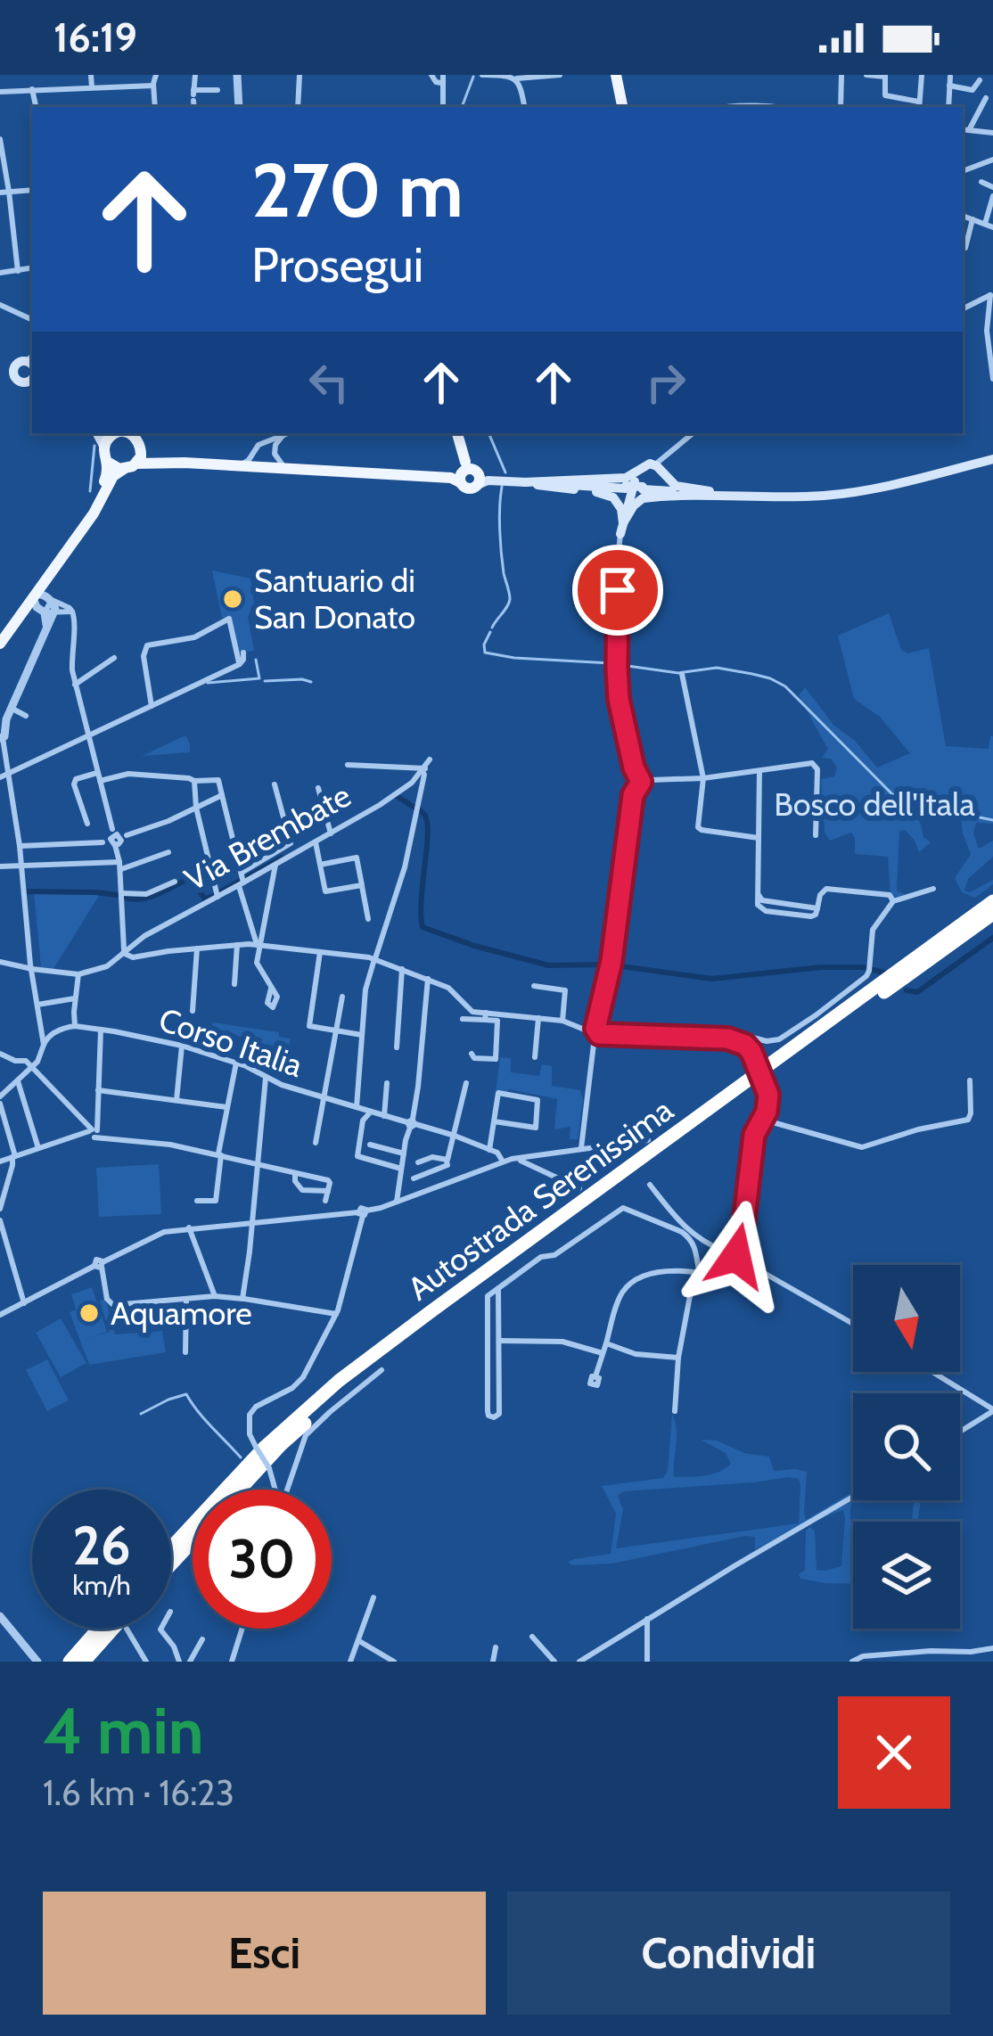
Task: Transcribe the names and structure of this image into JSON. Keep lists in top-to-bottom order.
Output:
{
  "streets": {
    "highway": ["Autostrada Serenissima"],
    "street": ["Via Brembate", "Corso Italia"]
  },
  "parks": ["Bosco dell'Itala"],
  "places": ["Santuario di San Donato", "Aquamore"],
  "north": "bottom",
  "page": {
    "status": "16:19",
    "turn": ["270 m", "Prosegui"],
    "speed": "26 km/h",
    "limit": "30",
    "heading": ["4 min", "1.6 km · 16:23"],
    "buttons": ["Esci", "Condividi"]
  }
}
